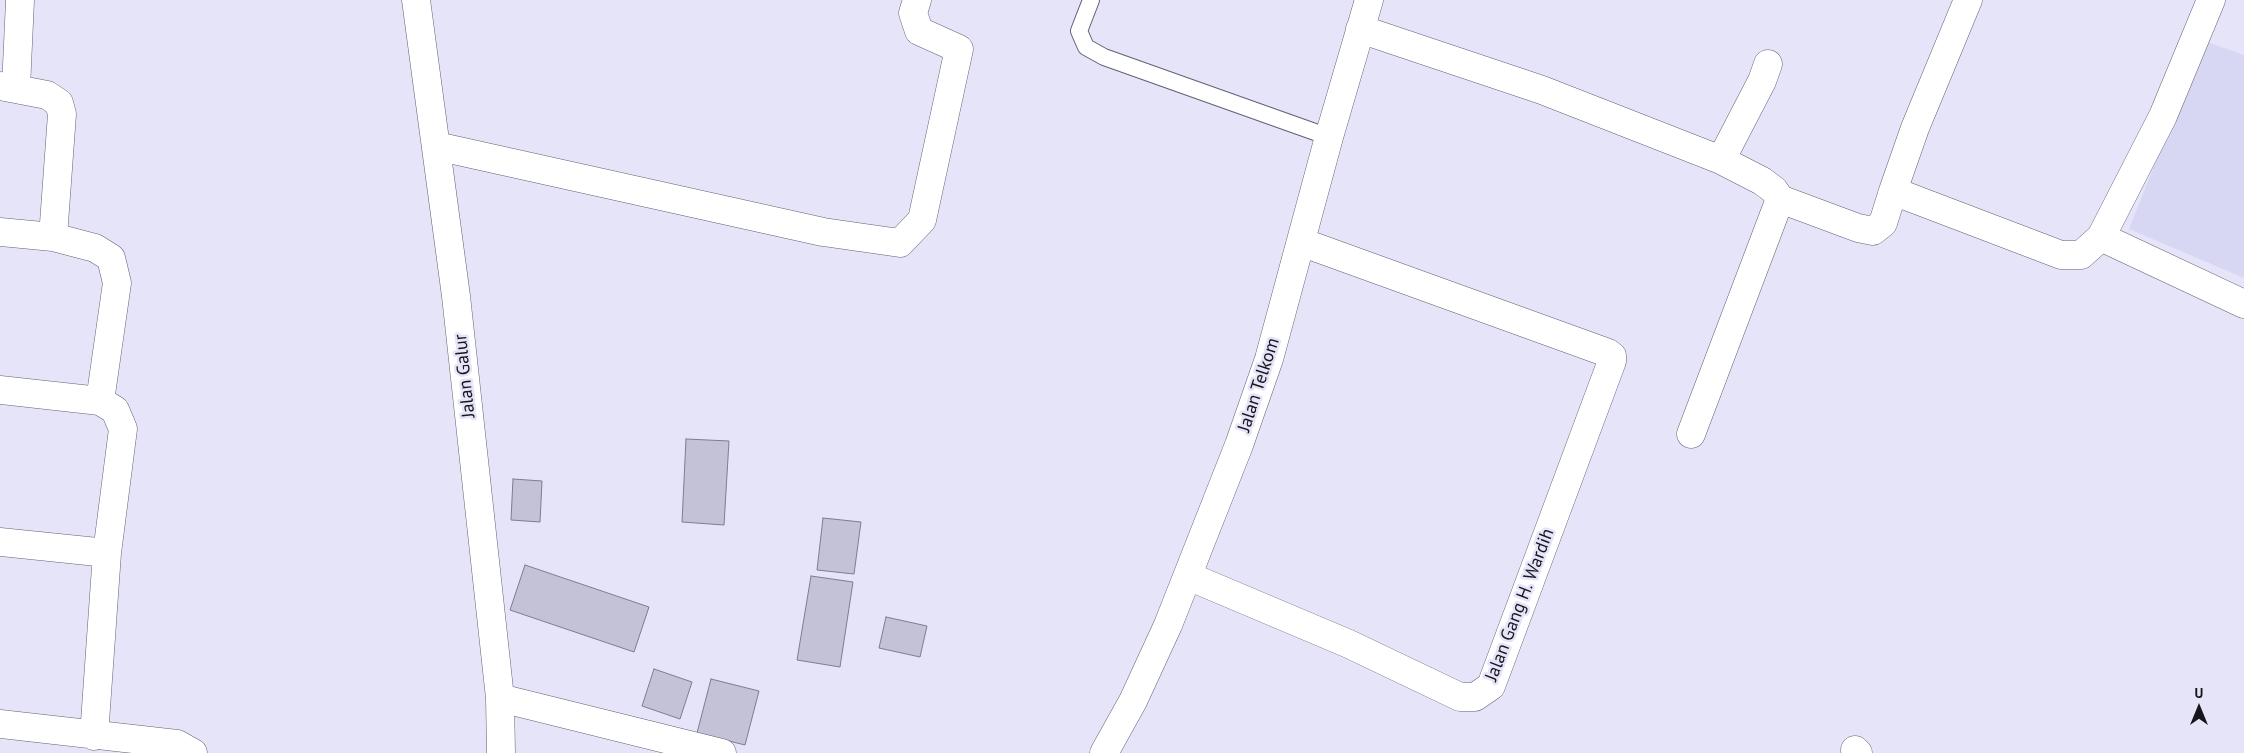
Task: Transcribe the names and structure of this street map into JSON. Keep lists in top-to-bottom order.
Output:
{
  "streets": {
    "street": ["Jalan Galur", "Jalan Telkom", "Jalan Gang H. Wardih"]
  },
  "crossings": [
    ["Jalan Telkom", "Jalan Gang H. Wardih"]
  ],
  "north": "top"
}
